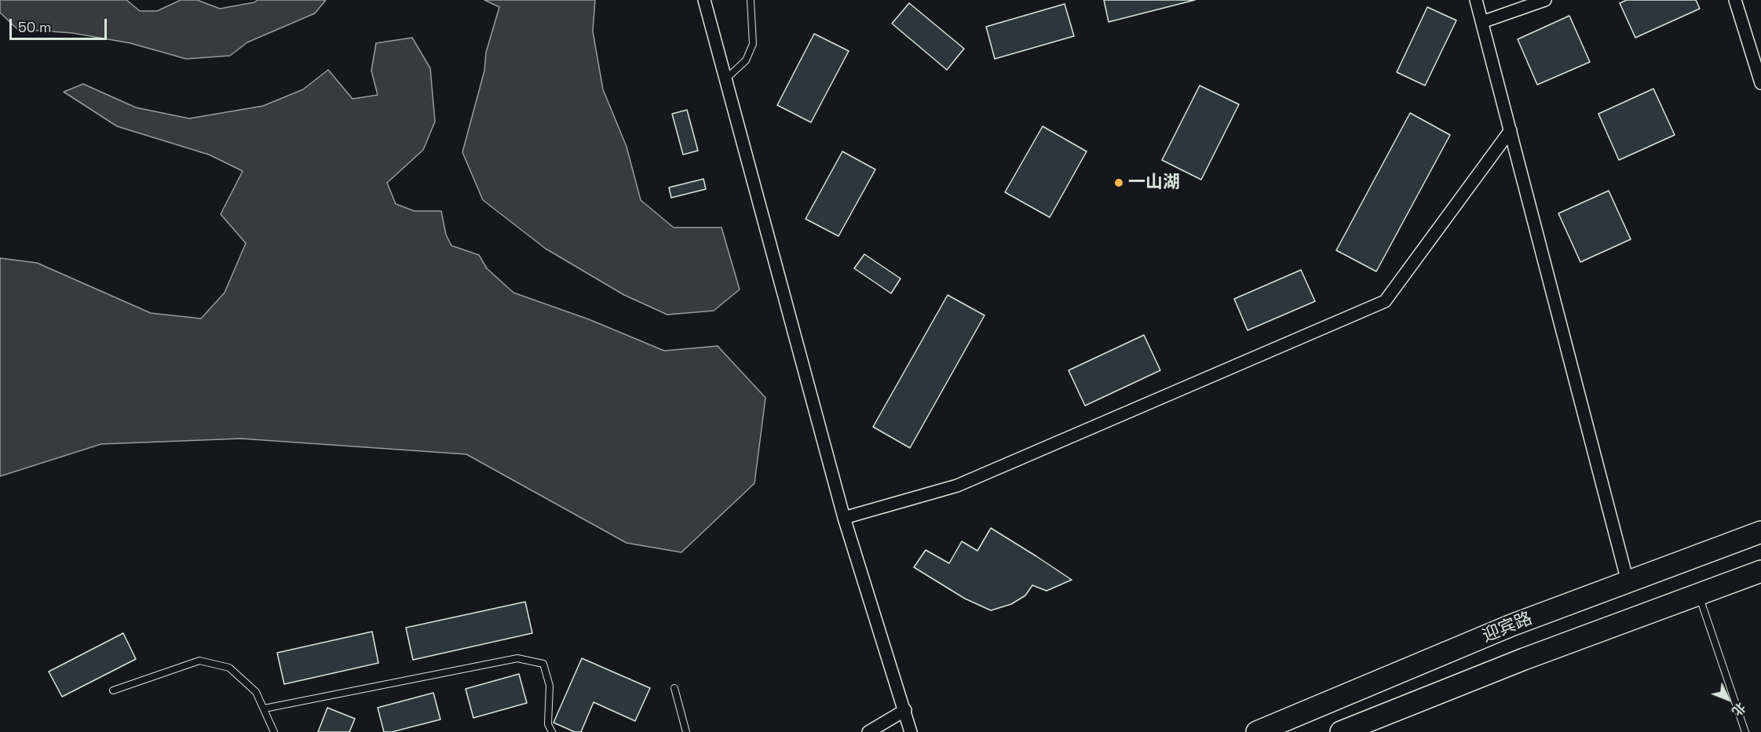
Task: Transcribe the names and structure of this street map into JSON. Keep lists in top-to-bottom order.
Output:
{
  "streets": {
    "highway": ["迎宾路"]
  },
  "places": ["一山湖"],
  "scale_bar": "50 m",
  "north": "bottom right"
}
